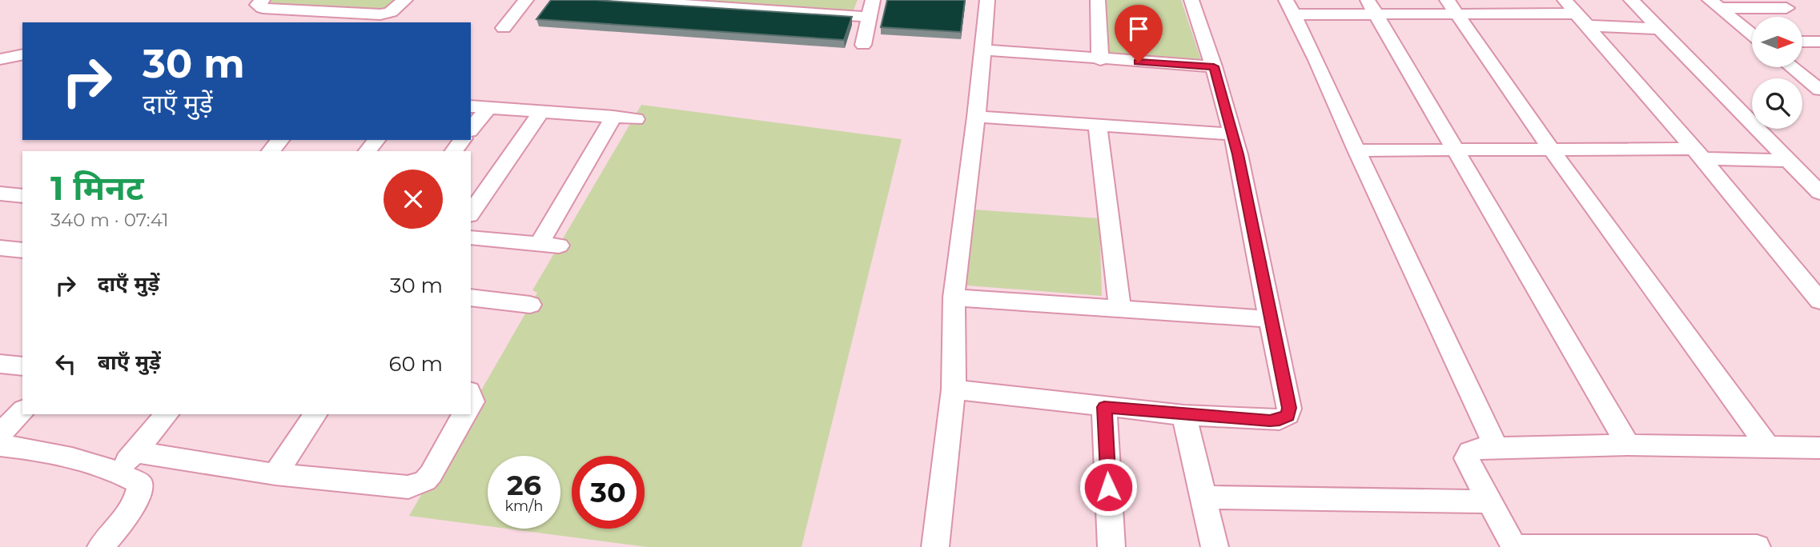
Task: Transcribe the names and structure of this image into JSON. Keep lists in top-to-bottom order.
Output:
{
  "north": "right",
  "page": {
    "turn": ["30 m", "दाएँ मुड़ें"],
    "heading": ["1 मिनट", "340 m · 07:41"],
    "list": [
      {
        "name": "दाएँ मुड़ें",
        "value": "30 m"
      },
      {
        "name": "बाएँ मुड़ें",
        "value": "60 m"
      }
    ],
    "speed": "26 km/h",
    "limit": "30"
  }
}
